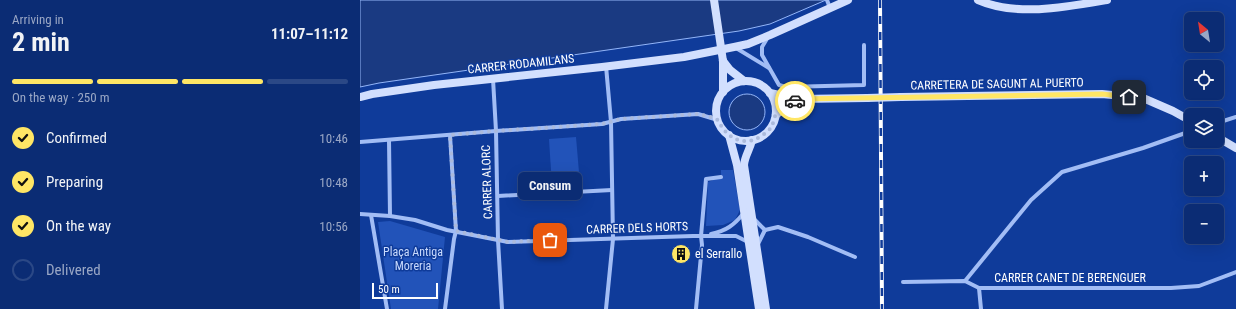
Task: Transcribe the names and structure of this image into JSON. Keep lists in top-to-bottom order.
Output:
{
  "streets": {
    "street": [
      "CARRER RODAMILANS",
      "CARRETERA DE SAGUNT AL PUERTO",
      "CARRER ALORC",
      "CARRER DELS HORTS",
      "CARRER CANET DE BERENGUER"
    ]
  },
  "crossings": [
    ["CARRER RODAMILANS", "CARRER ALORC"],
    ["CARRER ALORC", "CARRER DELS HORTS"]
  ],
  "parks": ["Plaça Antiga Moreria"],
  "places": {
    "other": ["Consum"],
    "building": ["el Serrallo"]
  },
  "scale_bar": "50 m",
  "north": "top left",
  "page": {
    "heading": ["2 min", "Arriving in", "11:07–11:12"],
    "map_buttons": ["+", "−"],
    "bar": "On the way · 250 m",
    "list": [
      ["Confirmed", "10:46"],
      ["Preparing", "10:48"],
      ["On the way", "10:56"],
      "Delivered"
    ],
    "bubble": "Consum",
    "scale": "50 m"
  }
}
